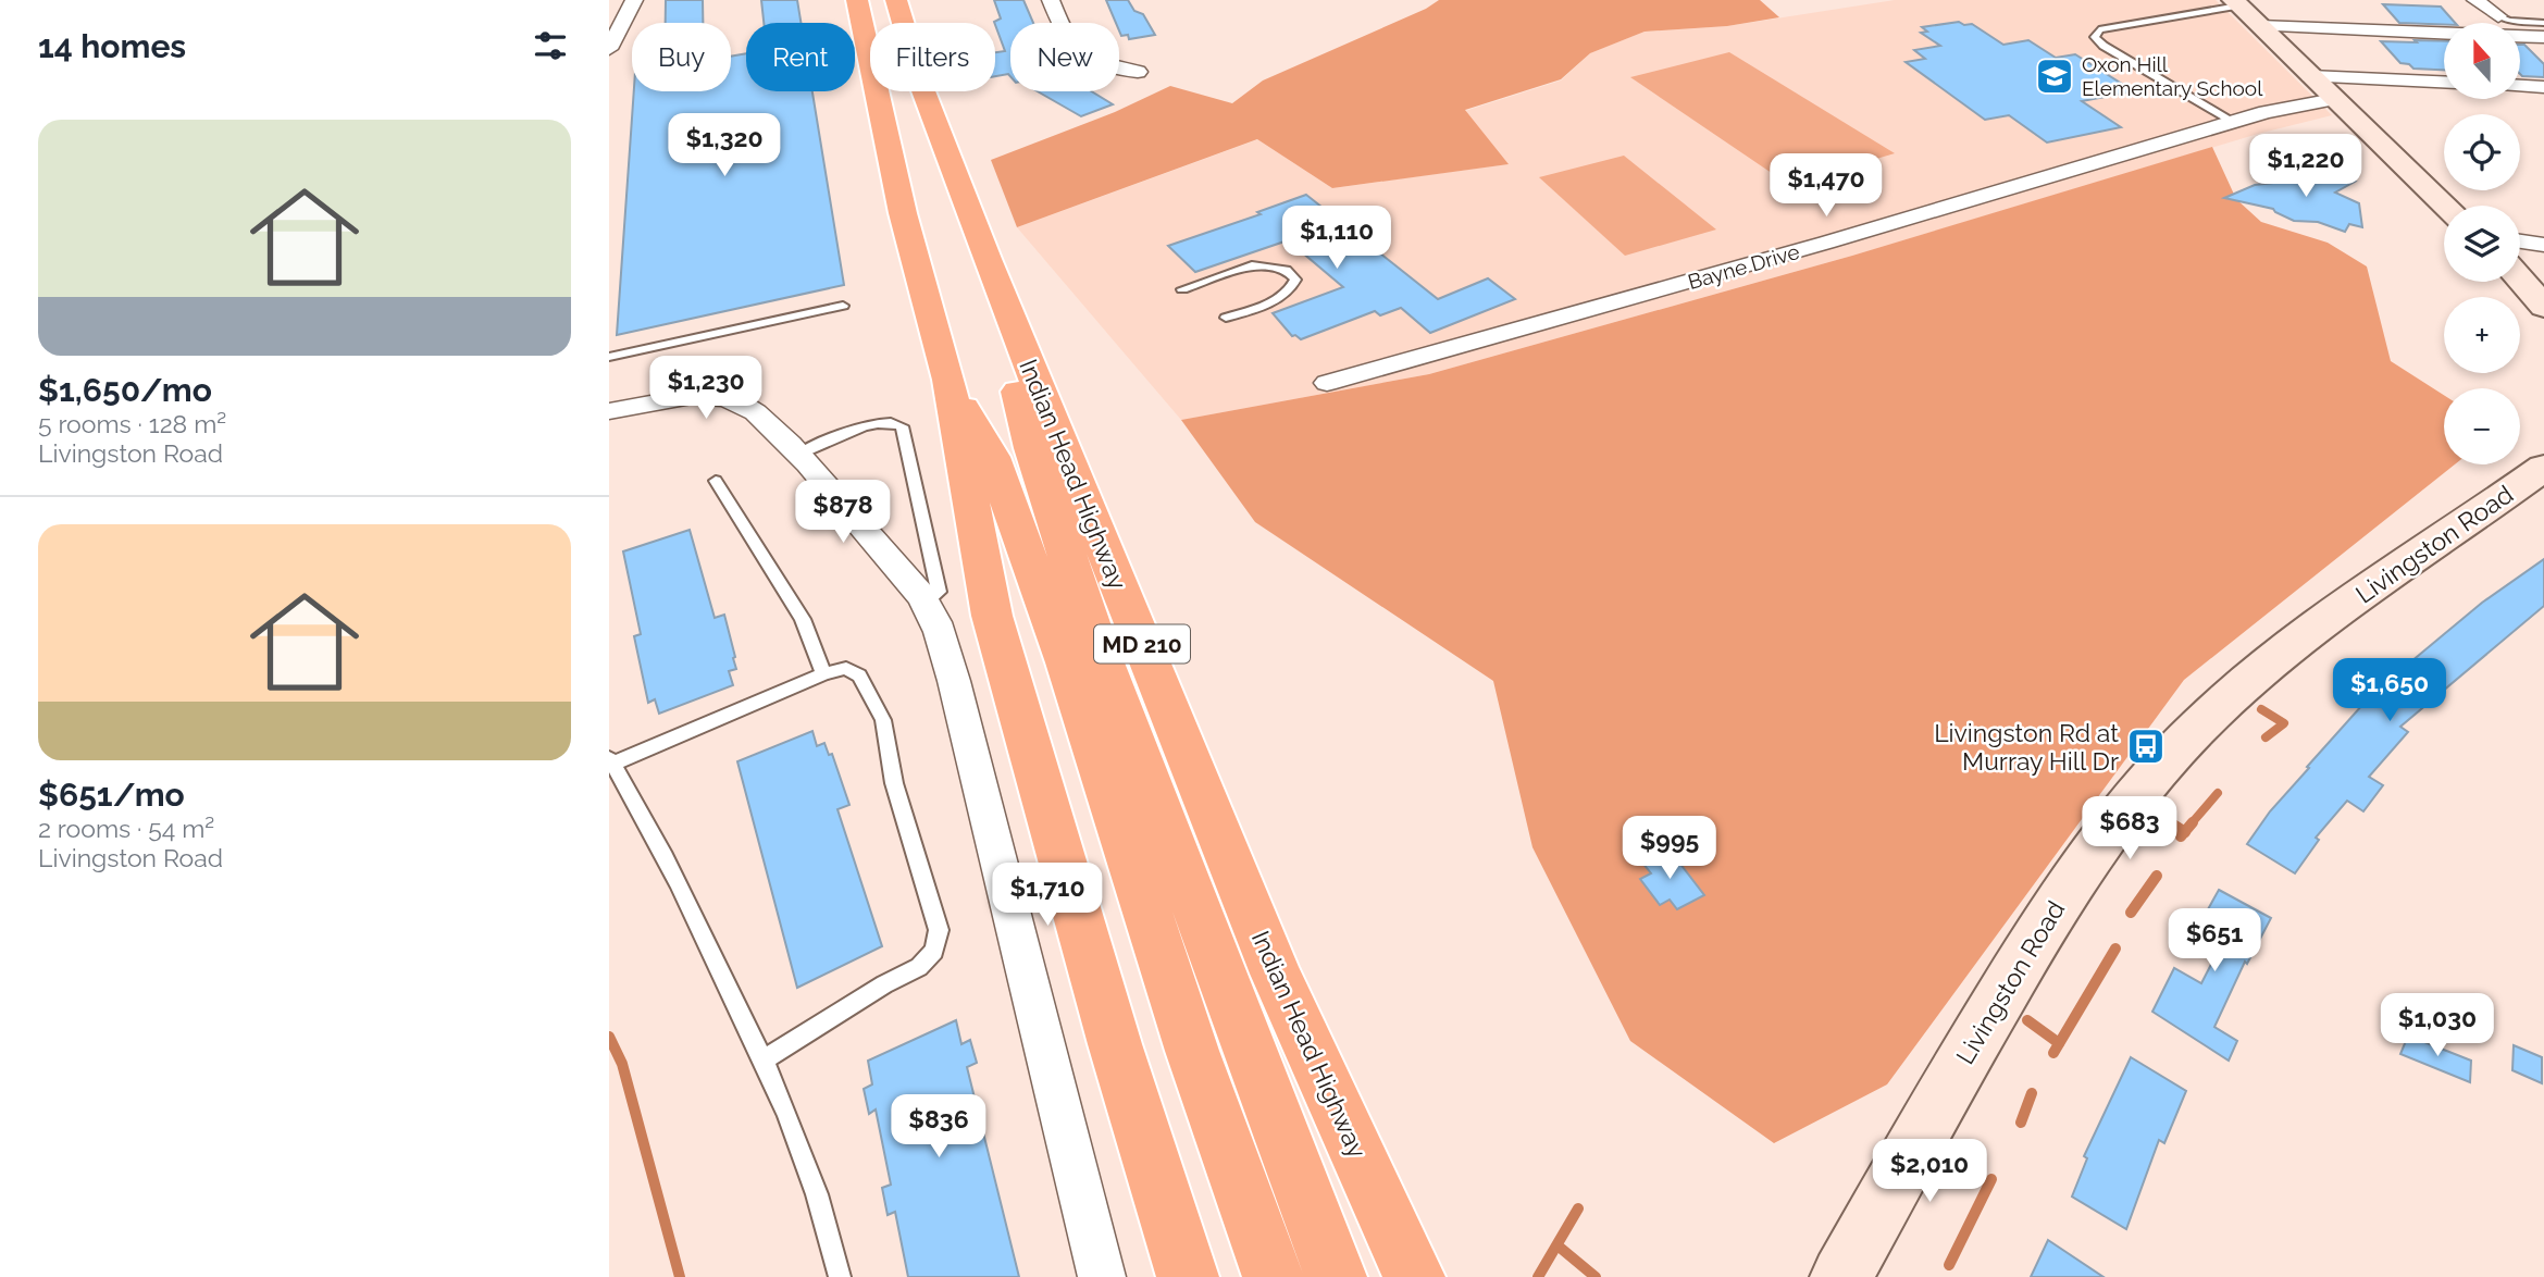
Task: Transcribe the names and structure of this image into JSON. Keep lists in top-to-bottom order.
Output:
{
  "streets": {
    "highway": ["Indian Head Highway", "MD 210"],
    "main road": ["Livingston Road"],
    "street": ["Bayne Drive"]
  },
  "places": {
    "school or university": ["Oxon Hill Elementary School"],
    "bus stop": ["Livingston Rd at Murray Hill Dr"]
  },
  "north": "top",
  "page": {
    "heading": "14 homes",
    "map_buttons": ["+", "−"],
    "chip": [
      "Buy",
      "Rent",
      "Filters",
      "New"
    ],
    "list": [
      {
        "name": "$1,650/mo",
        "note": "5 rooms · 128 m² · Livingston Road"
      },
      {
        "name": "$651/mo",
        "note": "2 rooms · 54 m² · Livingston Road"
      }
    ],
    "price": [
      "$1,320",
      "$1,220",
      "$1,470",
      "$1,110",
      "$1,230",
      "$878",
      "$1,650",
      "$683",
      "$995",
      "$1,710",
      "$651",
      "$1,030",
      "$836",
      "$2,010"
    ]
  }
}
